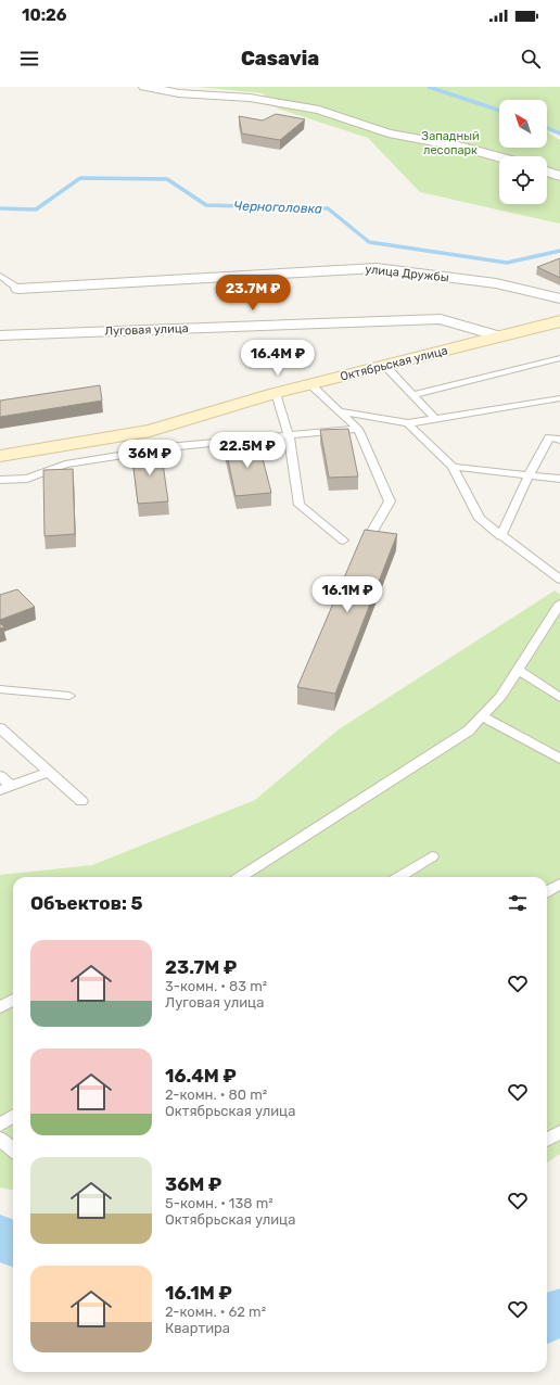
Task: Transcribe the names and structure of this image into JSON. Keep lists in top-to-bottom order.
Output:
{
  "streets": {
    "street": ["улица Дружбы", "Луговая улица", "Октябрьская улица"]
  },
  "crossings": [
    ["Луговая улица", "Октябрьская улица"]
  ],
  "water": ["Черноголовка"],
  "parks": ["Западный лесопарк"],
  "north": "top left",
  "page": {
    "status": "10:26",
    "header": "Casavia",
    "price": [
      "23.7M ₽",
      "16.4M ₽",
      "22.5M ₽",
      "36M ₽",
      "16.1M ₽"
    ],
    "heading": "Объектов: 5",
    "list": [
      {
        "name": "23.7M ₽",
        "note": "3-комн. · 83 m² · Луговая улица"
      },
      {
        "name": "16.4M ₽",
        "note": "2-комн. · 80 m² · Октябрьская улица"
      },
      {
        "name": "36M ₽",
        "note": "5-комн. · 138 m² · Октябрьская улица"
      },
      {
        "name": "16.1M ₽",
        "note": "2-комн. · 62 m² · Квартира"
      }
    ]
  }
}
